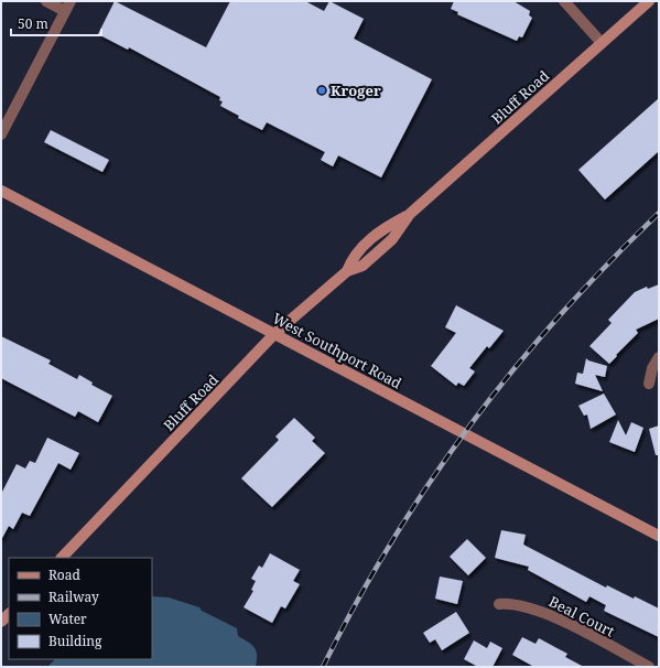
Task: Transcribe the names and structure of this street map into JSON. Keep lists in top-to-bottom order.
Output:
{
  "streets": {
    "main road": ["Bluff Road", "West Southport Road"],
    "street": ["Beal Court"]
  },
  "crossings": [
    ["Bluff Road", "West Southport Road"]
  ],
  "places": ["Kroger"],
  "legend": [
    "Road",
    "Railway",
    "Water",
    "Building"
  ],
  "scale_bar": "50 m"
}
